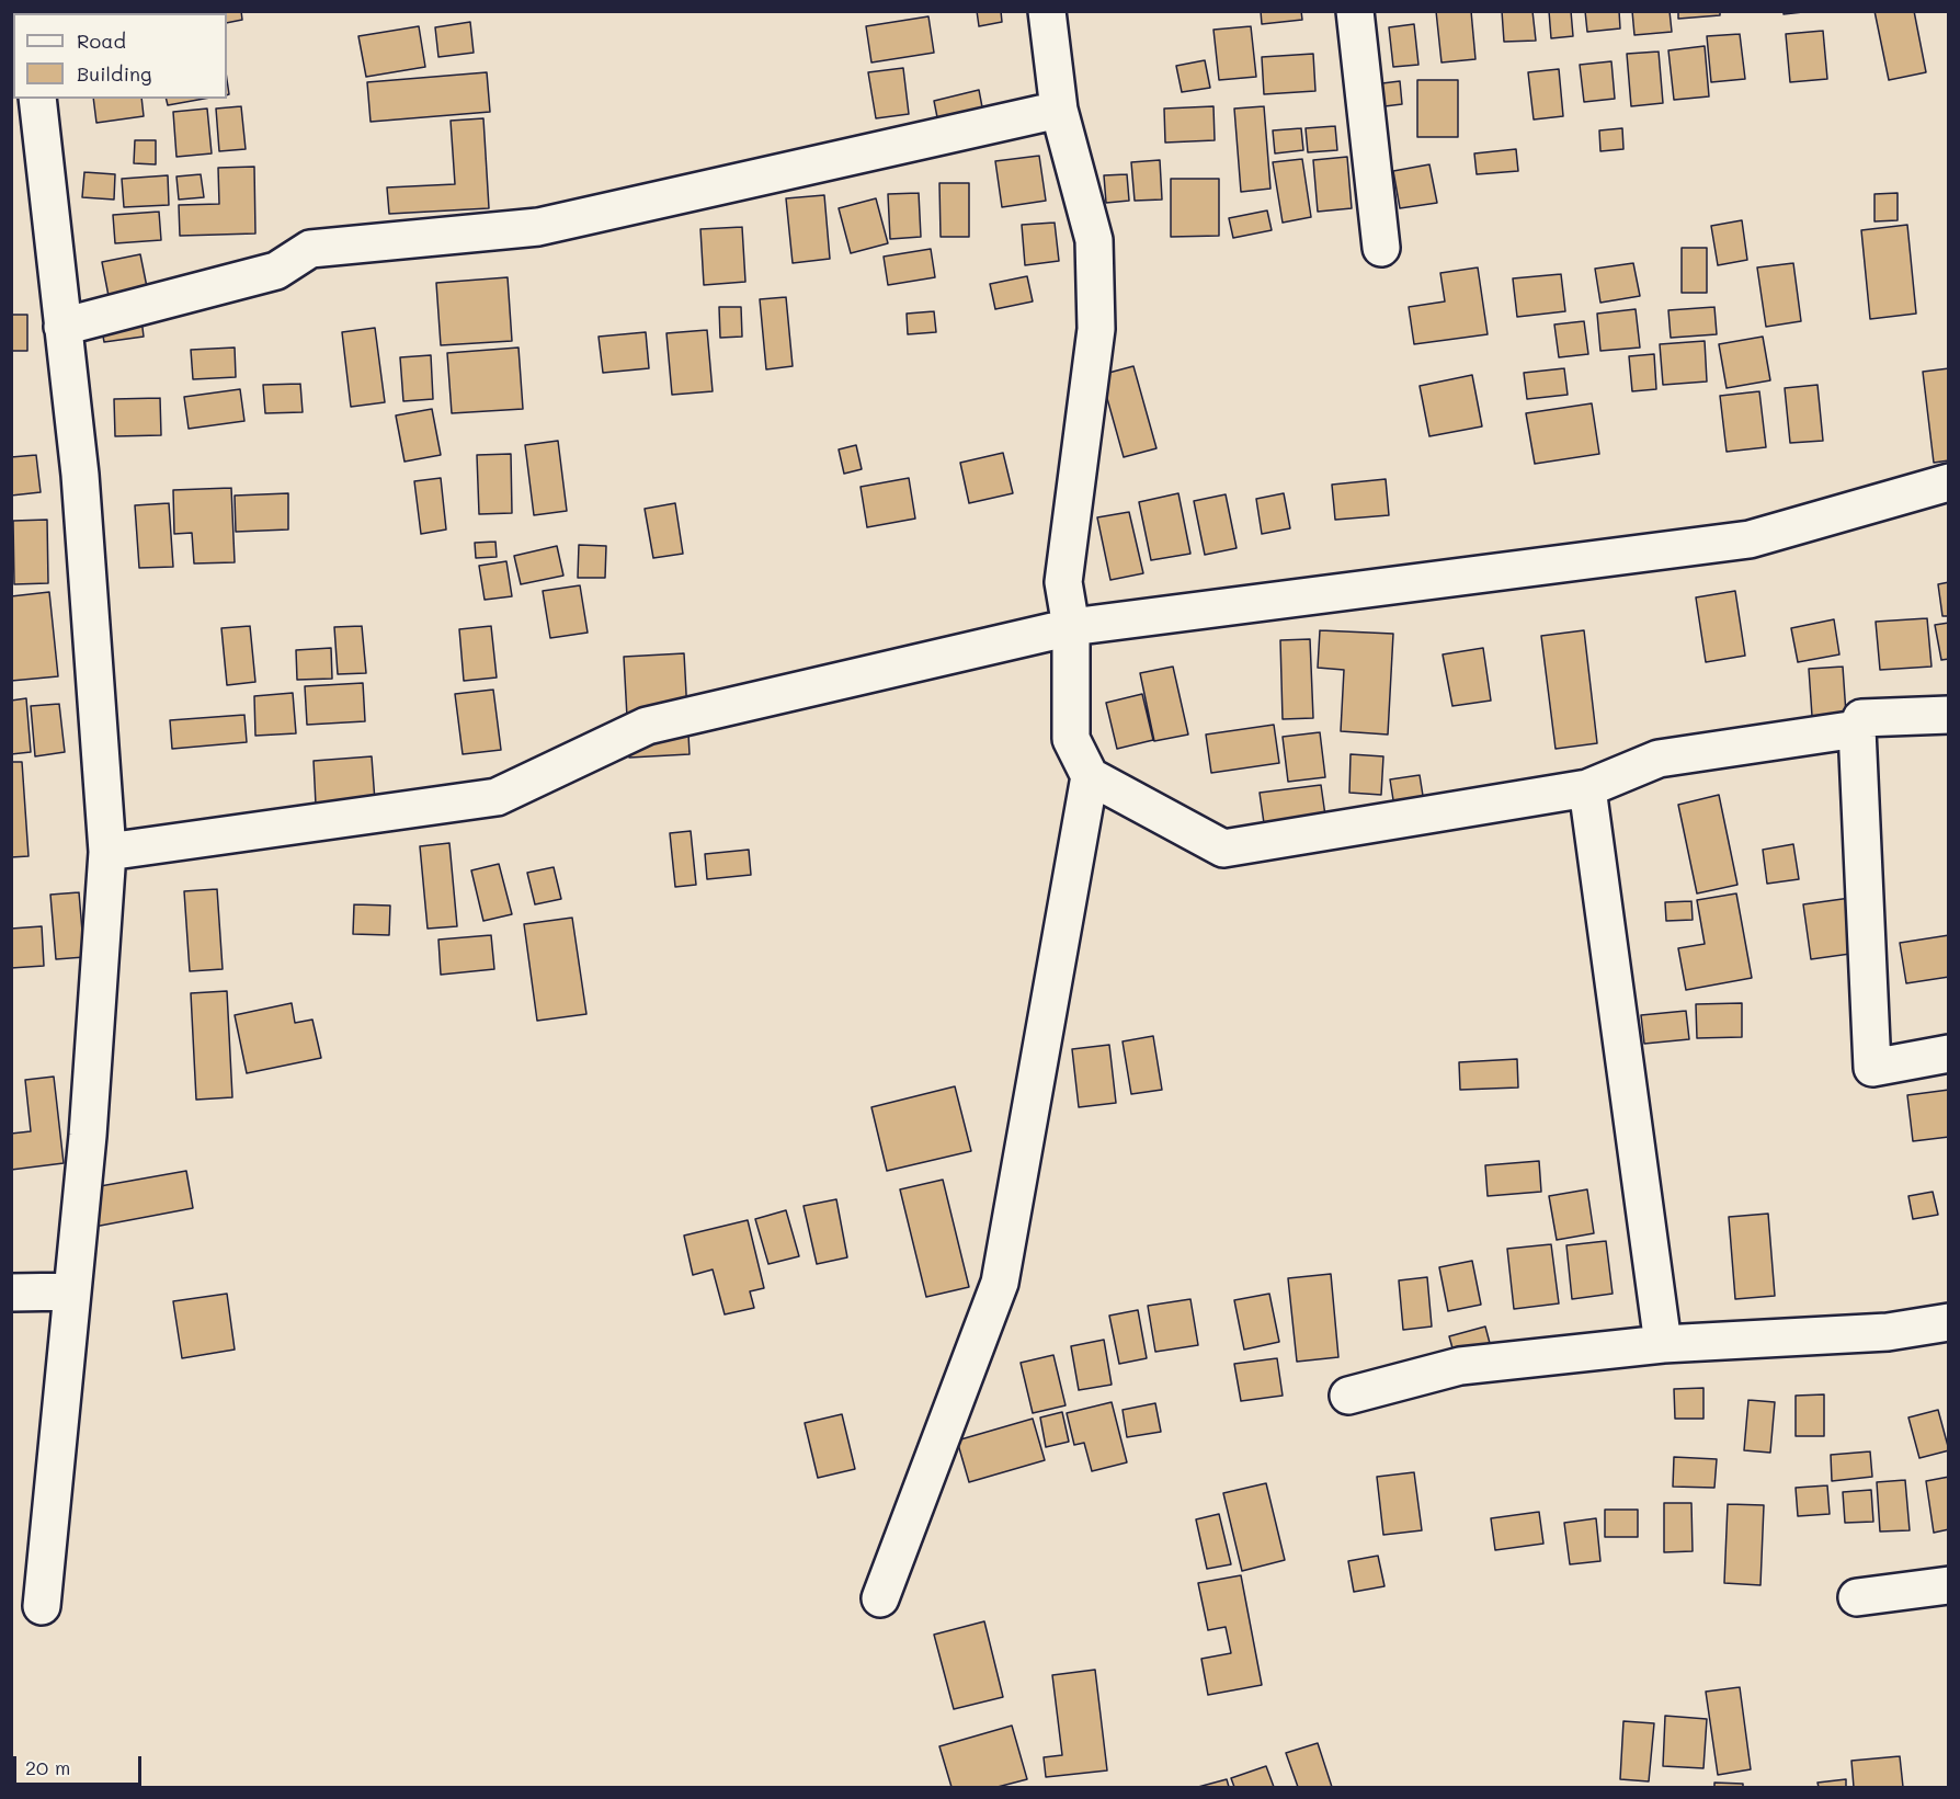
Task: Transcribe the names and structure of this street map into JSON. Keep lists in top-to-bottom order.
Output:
{
  "legend": ["Road", "Building"],
  "scale_bar": "20 m"
}
